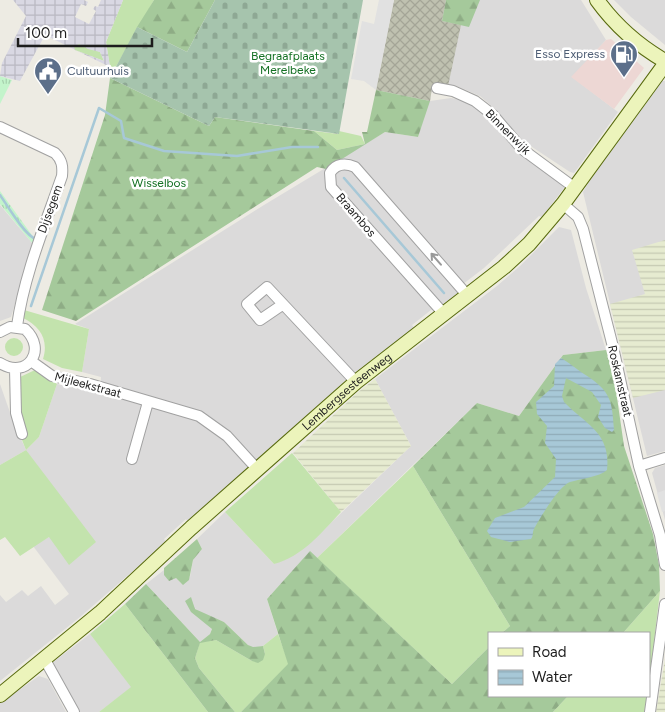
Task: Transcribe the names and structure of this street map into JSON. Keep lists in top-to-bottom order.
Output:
{
  "streets": {
    "street": [
      "Binnenwijk",
      "Dijsegem",
      "Braambos",
      "Roskamstraat",
      "Mijleekstraat",
      "Lembergsesteenweg"
    ]
  },
  "crossings": [
    ["Binnenwijk", "Lembergsesteenweg"],
    ["Braambos", "Lembergsesteenweg"],
    ["Roskamstraat", "Lembergsesteenweg"],
    ["Mijleekstraat", "Lembergsesteenweg"]
  ],
  "parks": ["Begraafplaats Merelbeke", "Wisselbos"],
  "places": {
    "fuel station": ["Esso Express"],
    "public building": ["Cultuurhuis"]
  },
  "legend": ["Road", "Water"],
  "scale_bar": "100 m"
}
